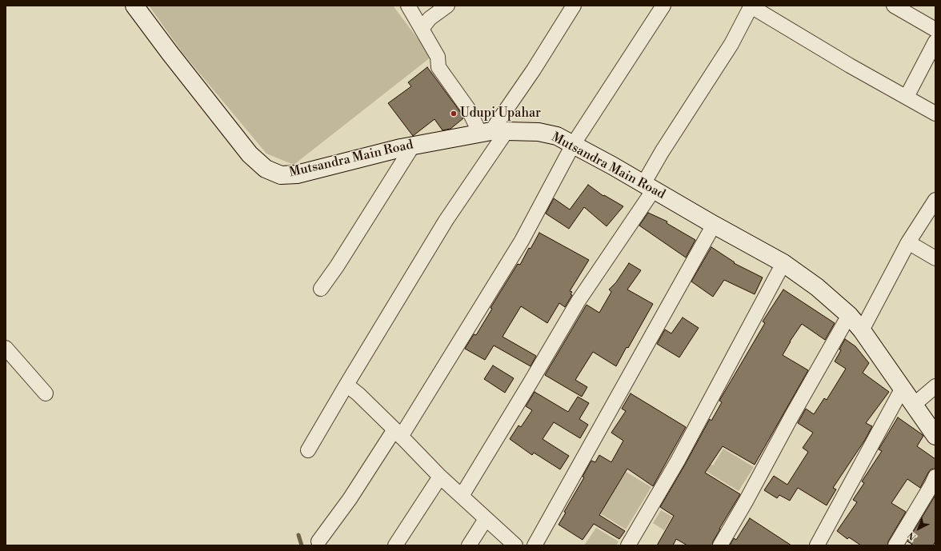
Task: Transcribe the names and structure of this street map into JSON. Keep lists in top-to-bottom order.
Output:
{
  "streets": {
    "street": ["Mutsandra Main Road"]
  },
  "places": ["Udupi Upahar"],
  "north": "bottom left"
}
